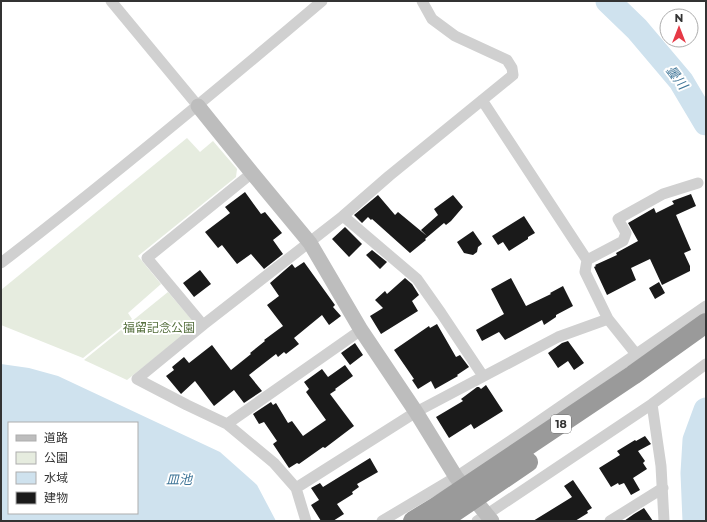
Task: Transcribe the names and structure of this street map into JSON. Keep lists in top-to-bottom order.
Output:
{
  "streets": {
    "highway": ["18"]
  },
  "water": ["曇川", "皿池"],
  "parks": ["福留記念公園"],
  "legend": [
    "道路",
    "公園",
    "水域",
    "建物"
  ],
  "north": "top"
}
